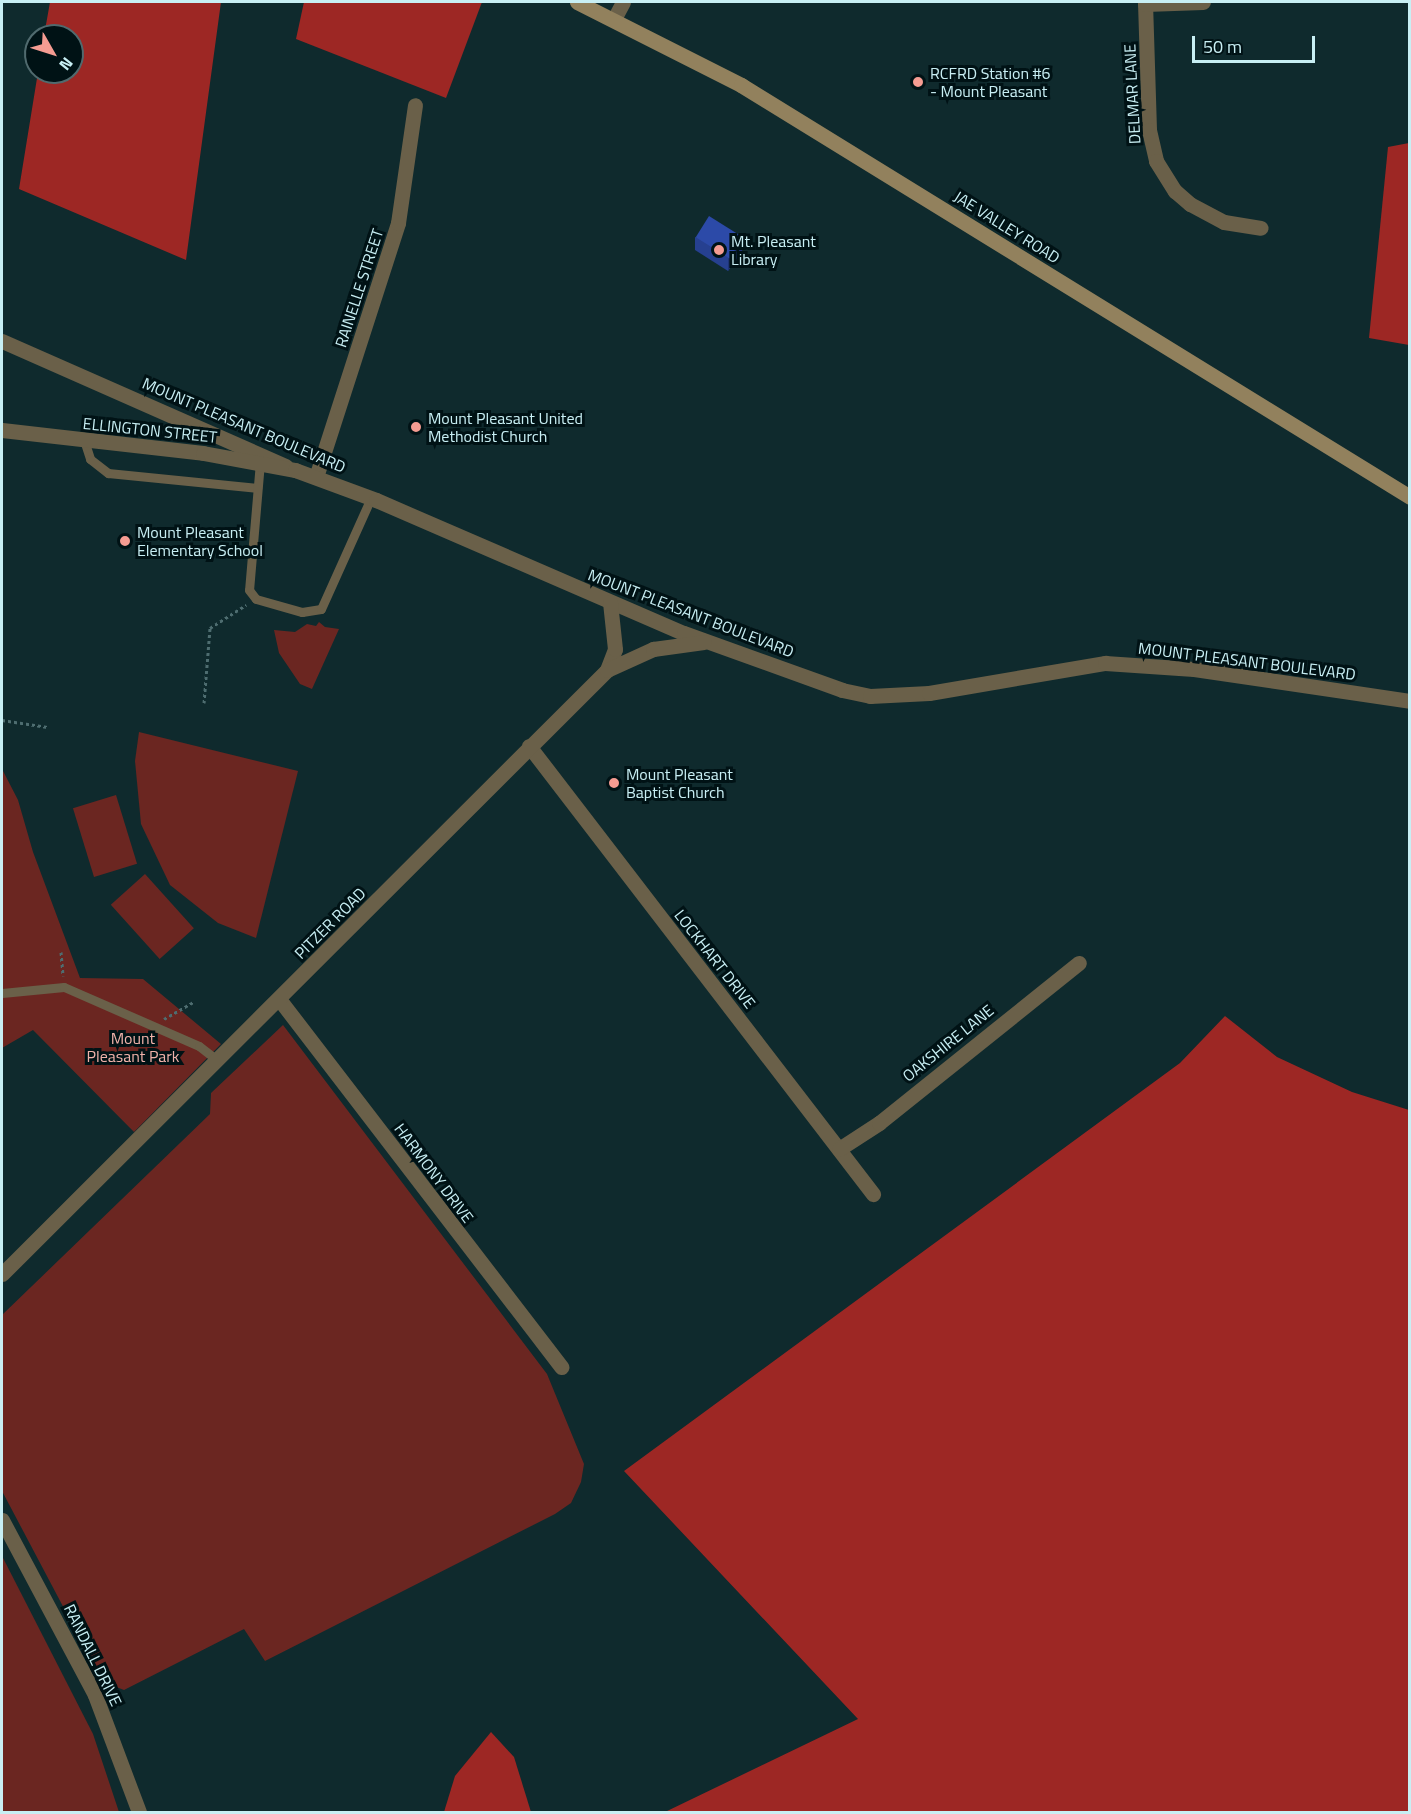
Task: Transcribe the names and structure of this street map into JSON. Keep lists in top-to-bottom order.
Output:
{
  "streets": {
    "main road": ["JAE VALLEY ROAD"],
    "street": [
      "DELMAR LANE",
      "RAINELLE STREET",
      "MOUNT PLEASANT BOULEVARD",
      "ELLINGTON STREET",
      "PITZER ROAD",
      "LOCKHART DRIVE",
      "OAKSHIRE LANE",
      "HARMONY DRIVE",
      "RANDALL DRIVE"
    ]
  },
  "crossings": [
    ["RAINELLE STREET", "MOUNT PLEASANT BOULEVARD"],
    ["MOUNT PLEASANT BOULEVARD", "ELLINGTON STREET"],
    ["MOUNT PLEASANT BOULEVARD", "PITZER ROAD"],
    ["PITZER ROAD", "LOCKHART DRIVE"],
    ["PITZER ROAD", "HARMONY DRIVE"],
    ["LOCKHART DRIVE", "OAKSHIRE LANE"]
  ],
  "parks": ["Mount Pleasant Park"],
  "places": [
    "RCFRD Station #6 - Mount Pleasant",
    "Mt. Pleasant Library",
    "Mount Pleasant United Methodist Church",
    "Mount Pleasant Elementary School",
    "Mount Pleasant Baptist Church"
  ],
  "scale_bar": "50 m",
  "north": "bottom right"
}
